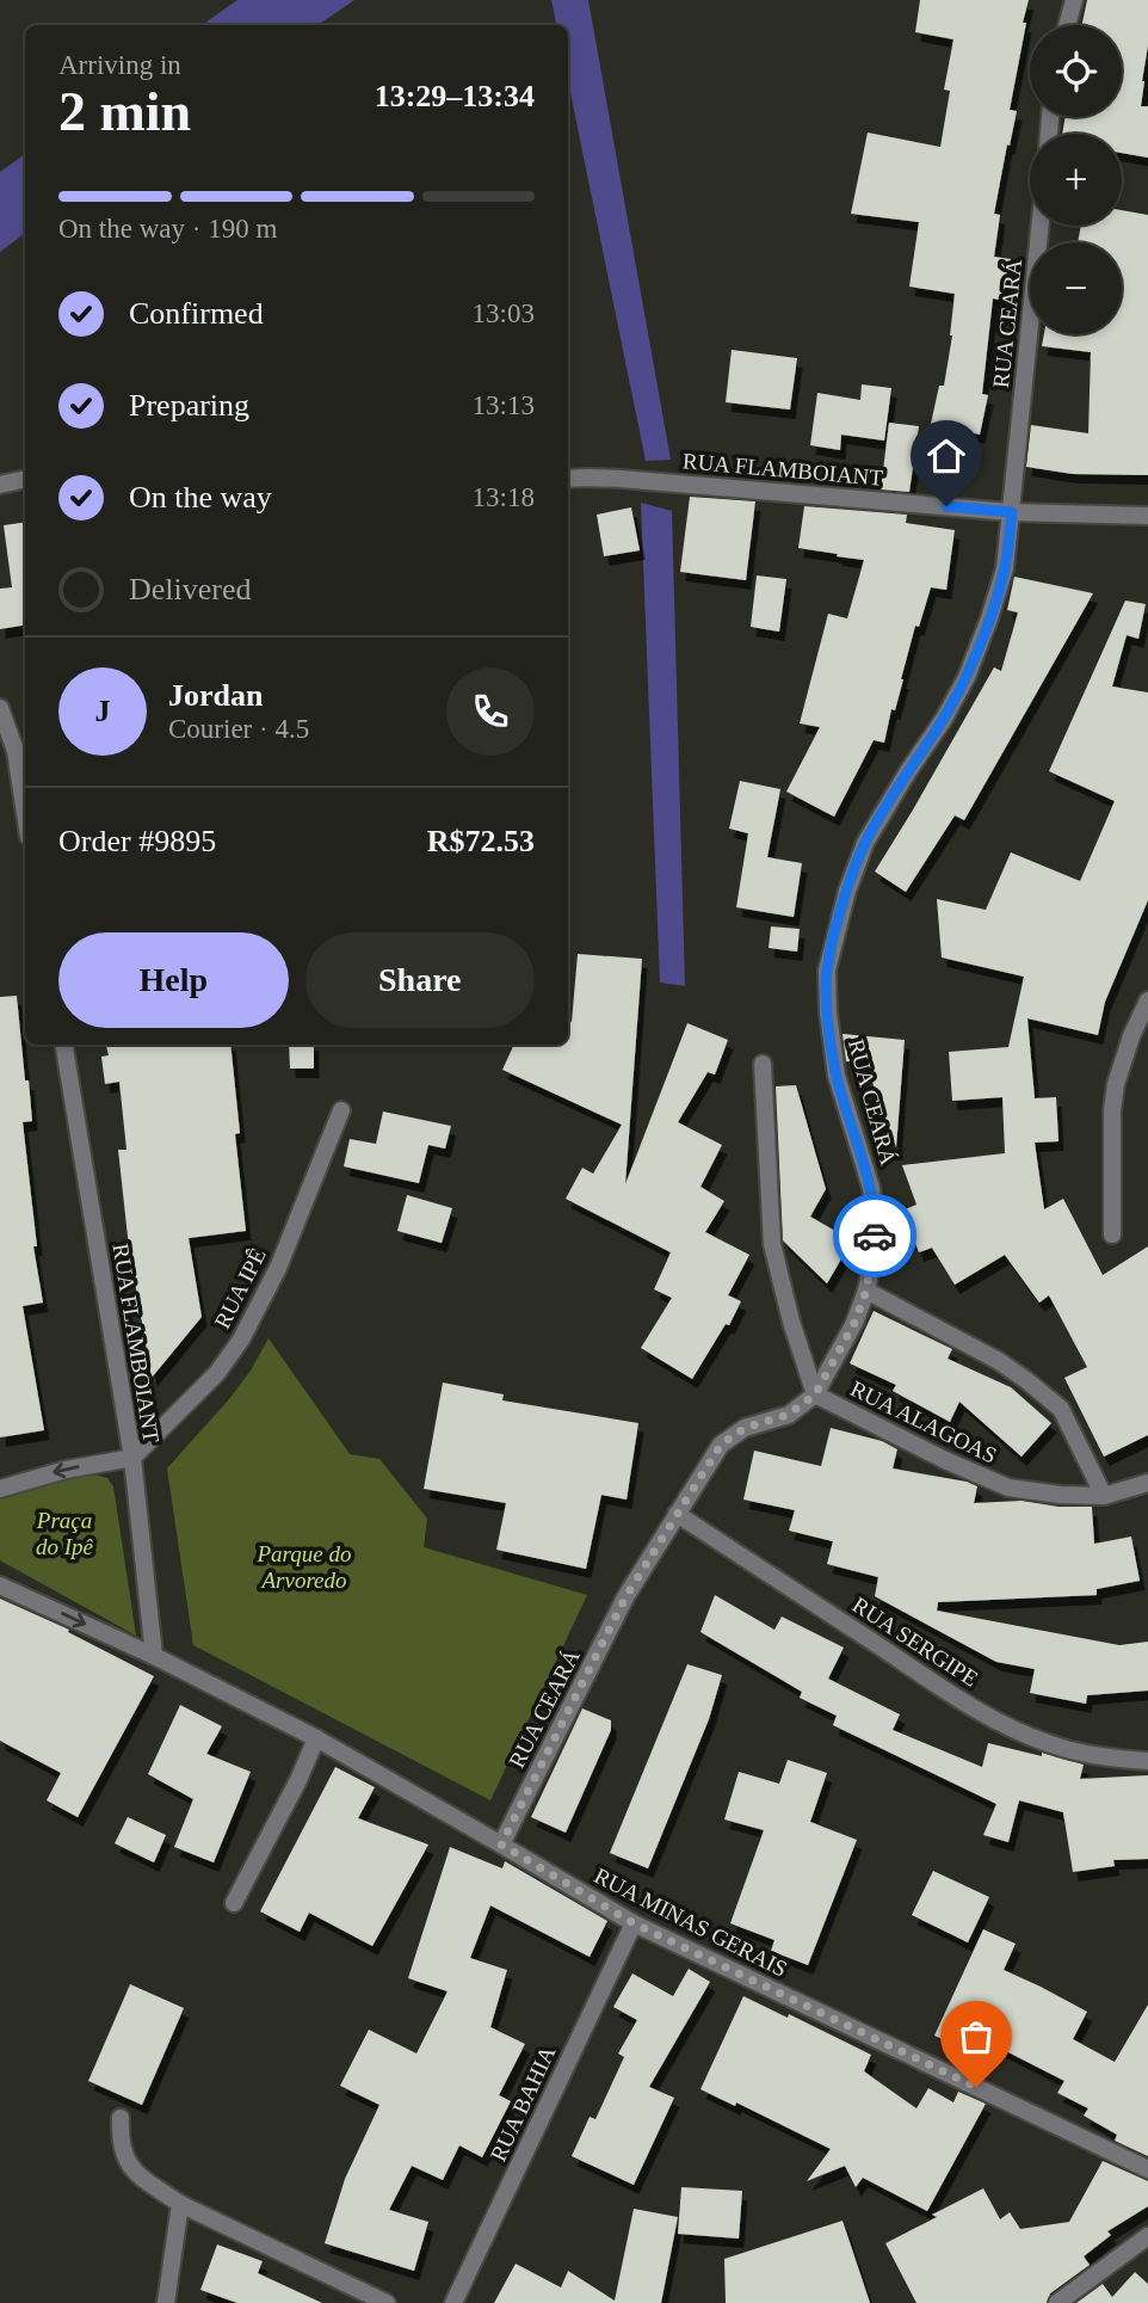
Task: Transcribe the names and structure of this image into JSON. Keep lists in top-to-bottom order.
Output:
{
  "streets": {
    "street": [
      "RUA CEARÁ",
      "RUA FLAMBOIANT",
      "RUA IPÊ",
      "RUA ALAGOAS",
      "RUA SERGIPE",
      "RUA MINAS GERAIS",
      "RUA BAHIA"
    ]
  },
  "crossings": [
    ["RUA CEARÁ", "RUA FLAMBOIANT"],
    ["RUA CEARÁ", "RUA ALAGOAS"],
    ["RUA CEARÁ", "RUA SERGIPE"],
    ["RUA CEARÁ", "RUA MINAS GERAIS"],
    ["RUA FLAMBOIANT", "RUA IPÊ"],
    ["RUA FLAMBOIANT", "RUA MINAS GERAIS"],
    ["RUA MINAS GERAIS", "RUA BAHIA"]
  ],
  "parks": ["Praça do Ipê", "Parque do Arvoredo"],
  "page": {
    "map_buttons": ["+", "−"],
    "heading": ["2 min", "Arriving in", "13:29–13:34"],
    "panel": [
      "Jordan",
      "Courier · 4.5",
      "Order #9895",
      "R$72.53"
    ],
    "bar": "On the way · 190 m",
    "list": [
      ["Confirmed", "13:03"],
      ["Preparing", "13:13"],
      ["On the way", "13:18"],
      "Delivered"
    ],
    "round": "J",
    "buttons": ["Help", "Share"]
  }
}
